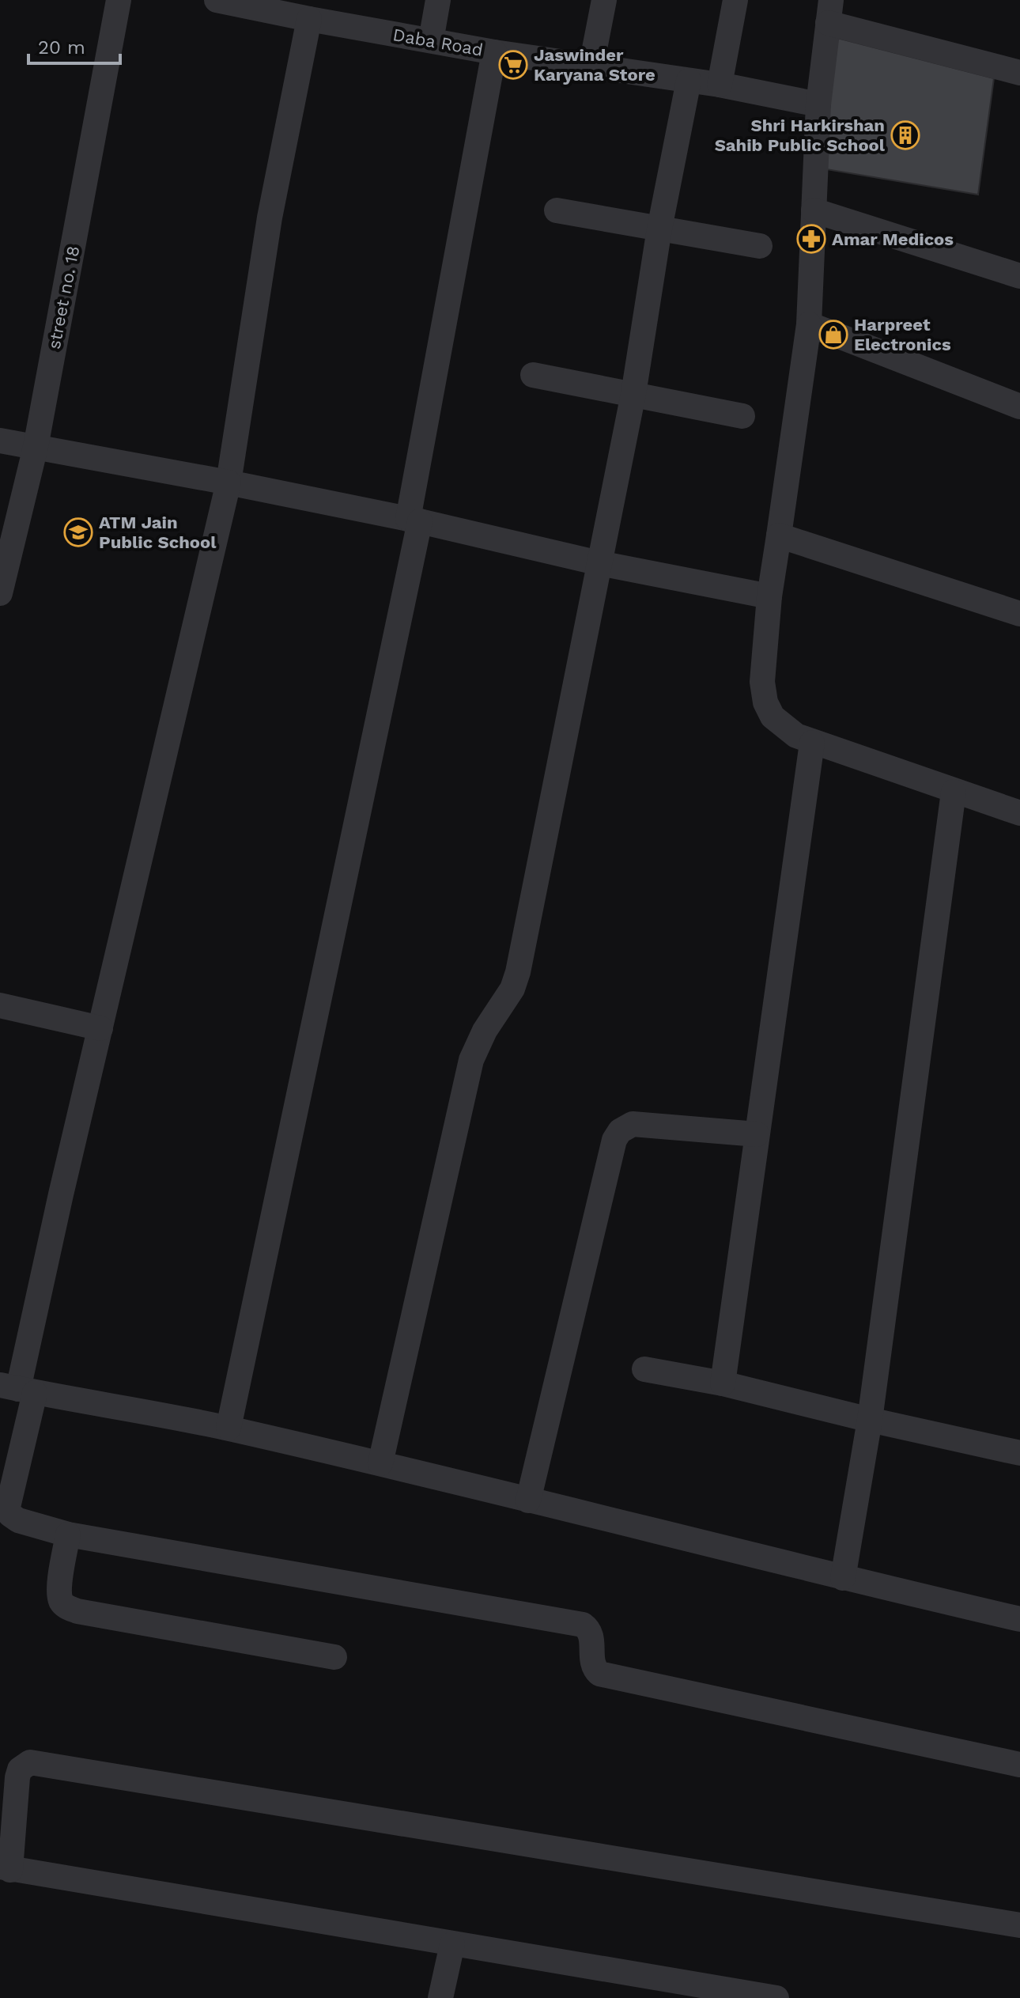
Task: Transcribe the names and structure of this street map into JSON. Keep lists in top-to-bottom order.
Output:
{
  "streets": {
    "street": ["Daba Road", "street no. 18"]
  },
  "places": {
    "supermarket": ["Jaswinder Karyana Store"],
    "building": ["Shri Harkirshan Sahib Public School"],
    "pharmacy": ["Amar Medicos"],
    "shop": ["Harpreet Electronics"],
    "school or university": ["ATM Jain Public School"]
  },
  "scale_bar": "20 m"
}
